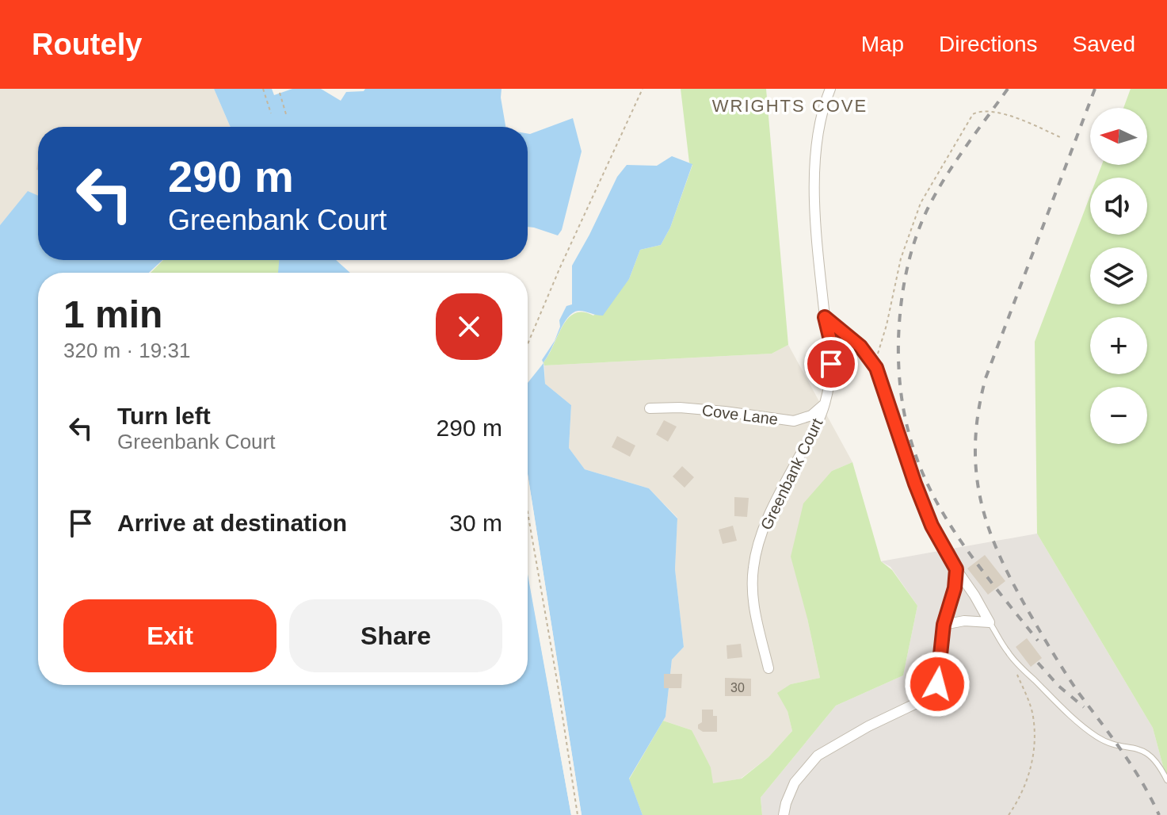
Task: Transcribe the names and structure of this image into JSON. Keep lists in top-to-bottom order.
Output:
{
  "streets": {
    "street": ["Cove Lane", "Greenbank Court"]
  },
  "crossings": [
    ["Cove Lane", "Greenbank Court"]
  ],
  "districts": ["WRIGHTS COVE"],
  "house_numbers": ["30"],
  "north": "left",
  "page": {
    "header": "Routely",
    "nav": ["Map", "Directions", "Saved"],
    "map_buttons": ["+", "−"],
    "turn": ["290 m", "Greenbank Court"],
    "heading": ["1 min", "320 m · 19:31"],
    "list": [
      {
        "name": "Turn left",
        "note": "Greenbank Court",
        "value": "290 m"
      },
      {
        "name": "Arrive at destination",
        "value": "30 m"
      }
    ],
    "buttons": ["Exit", "Share"]
  }
}
